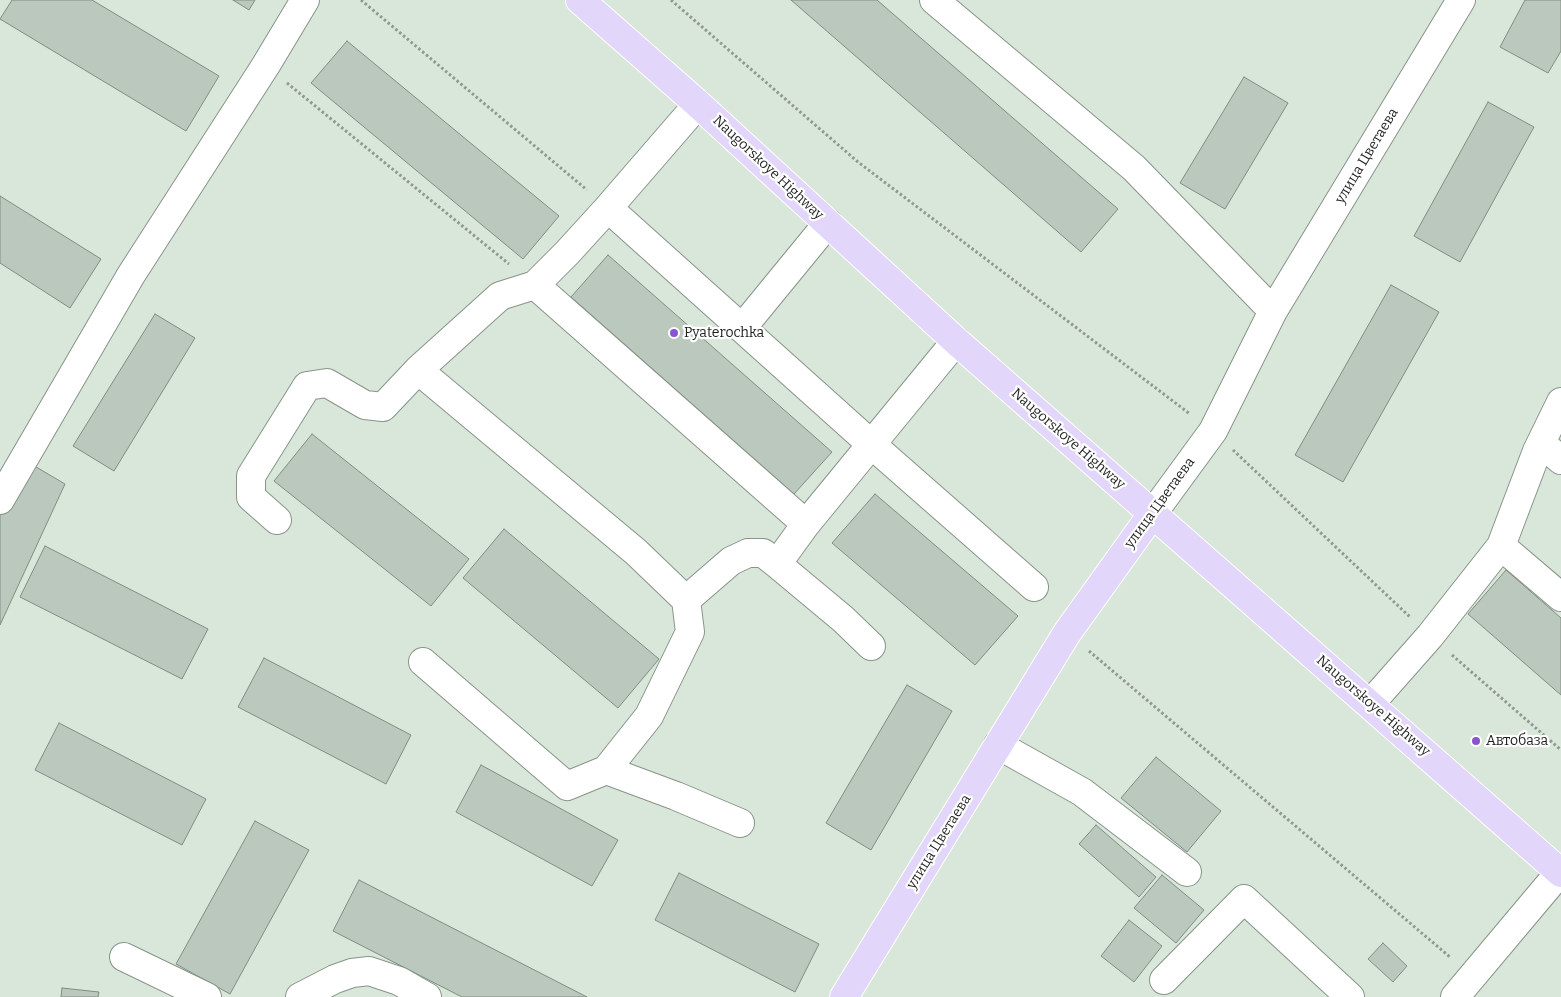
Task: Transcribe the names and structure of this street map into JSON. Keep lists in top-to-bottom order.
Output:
{
  "streets": {
    "main road": ["улица Цветаева", "Naugorskoye Highway"]
  },
  "crossings": [
    ["улица Цветаева", "Naugorskoye Highway"]
  ],
  "places": ["Pyaterochka", "Автобаза"]
}
